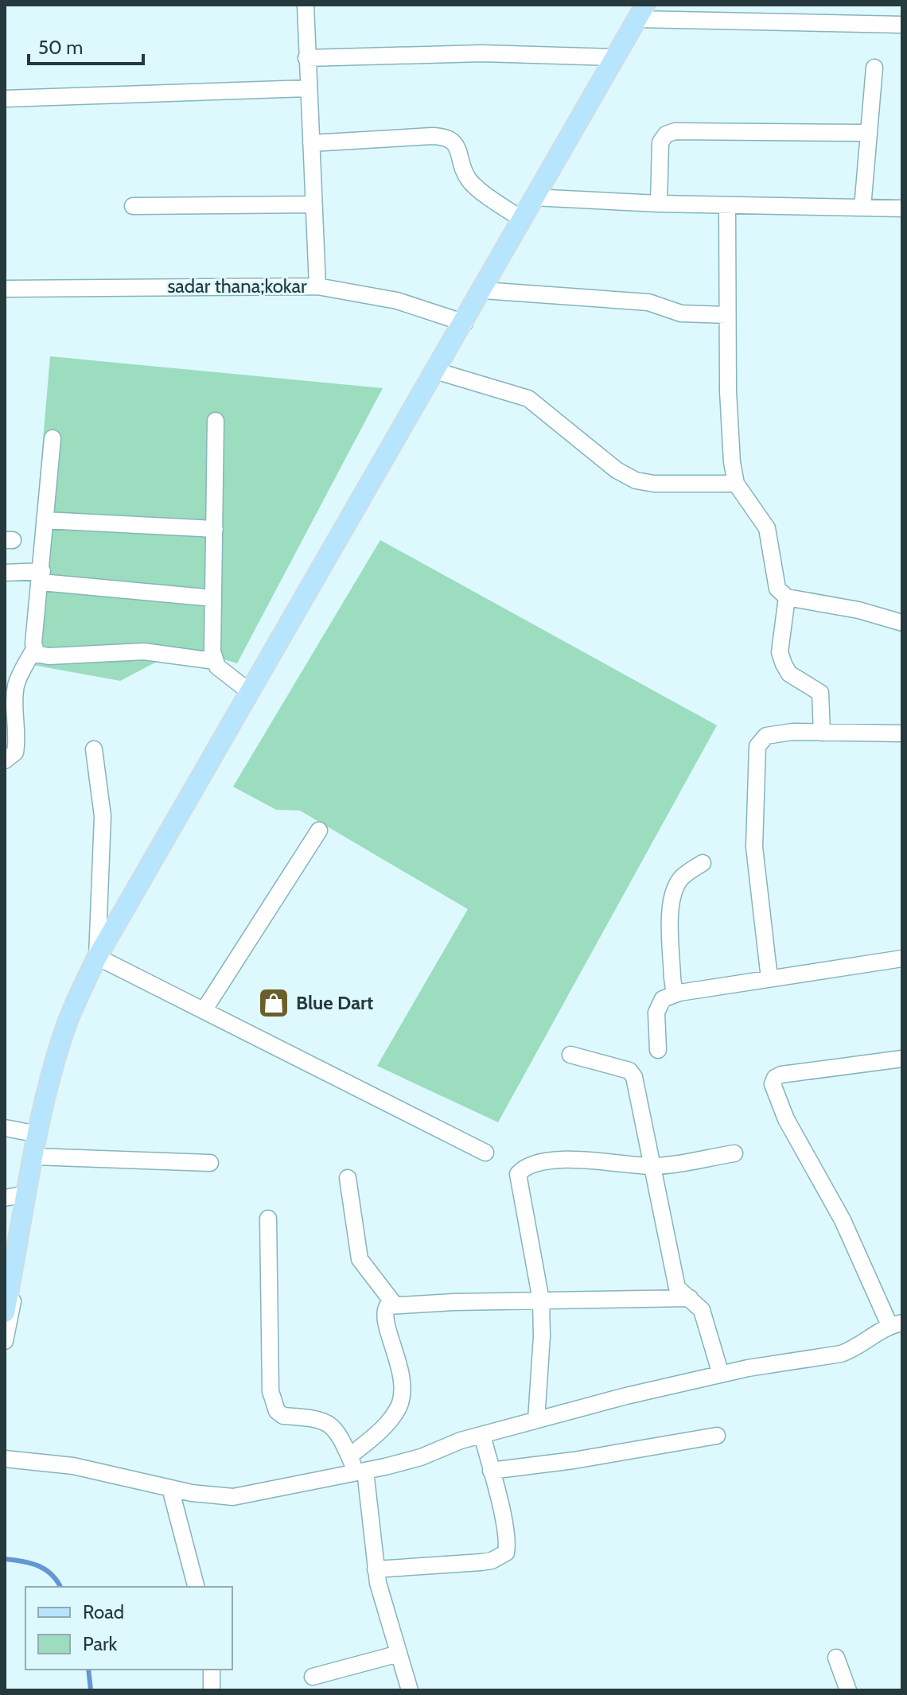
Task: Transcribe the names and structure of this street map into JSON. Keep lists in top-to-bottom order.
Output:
{
  "streets": {
    "street": ["sadar thana;kokar"]
  },
  "places": {
    "shop": ["Blue Dart"]
  },
  "legend": ["Road", "Park"],
  "scale_bar": "50 m"
}
